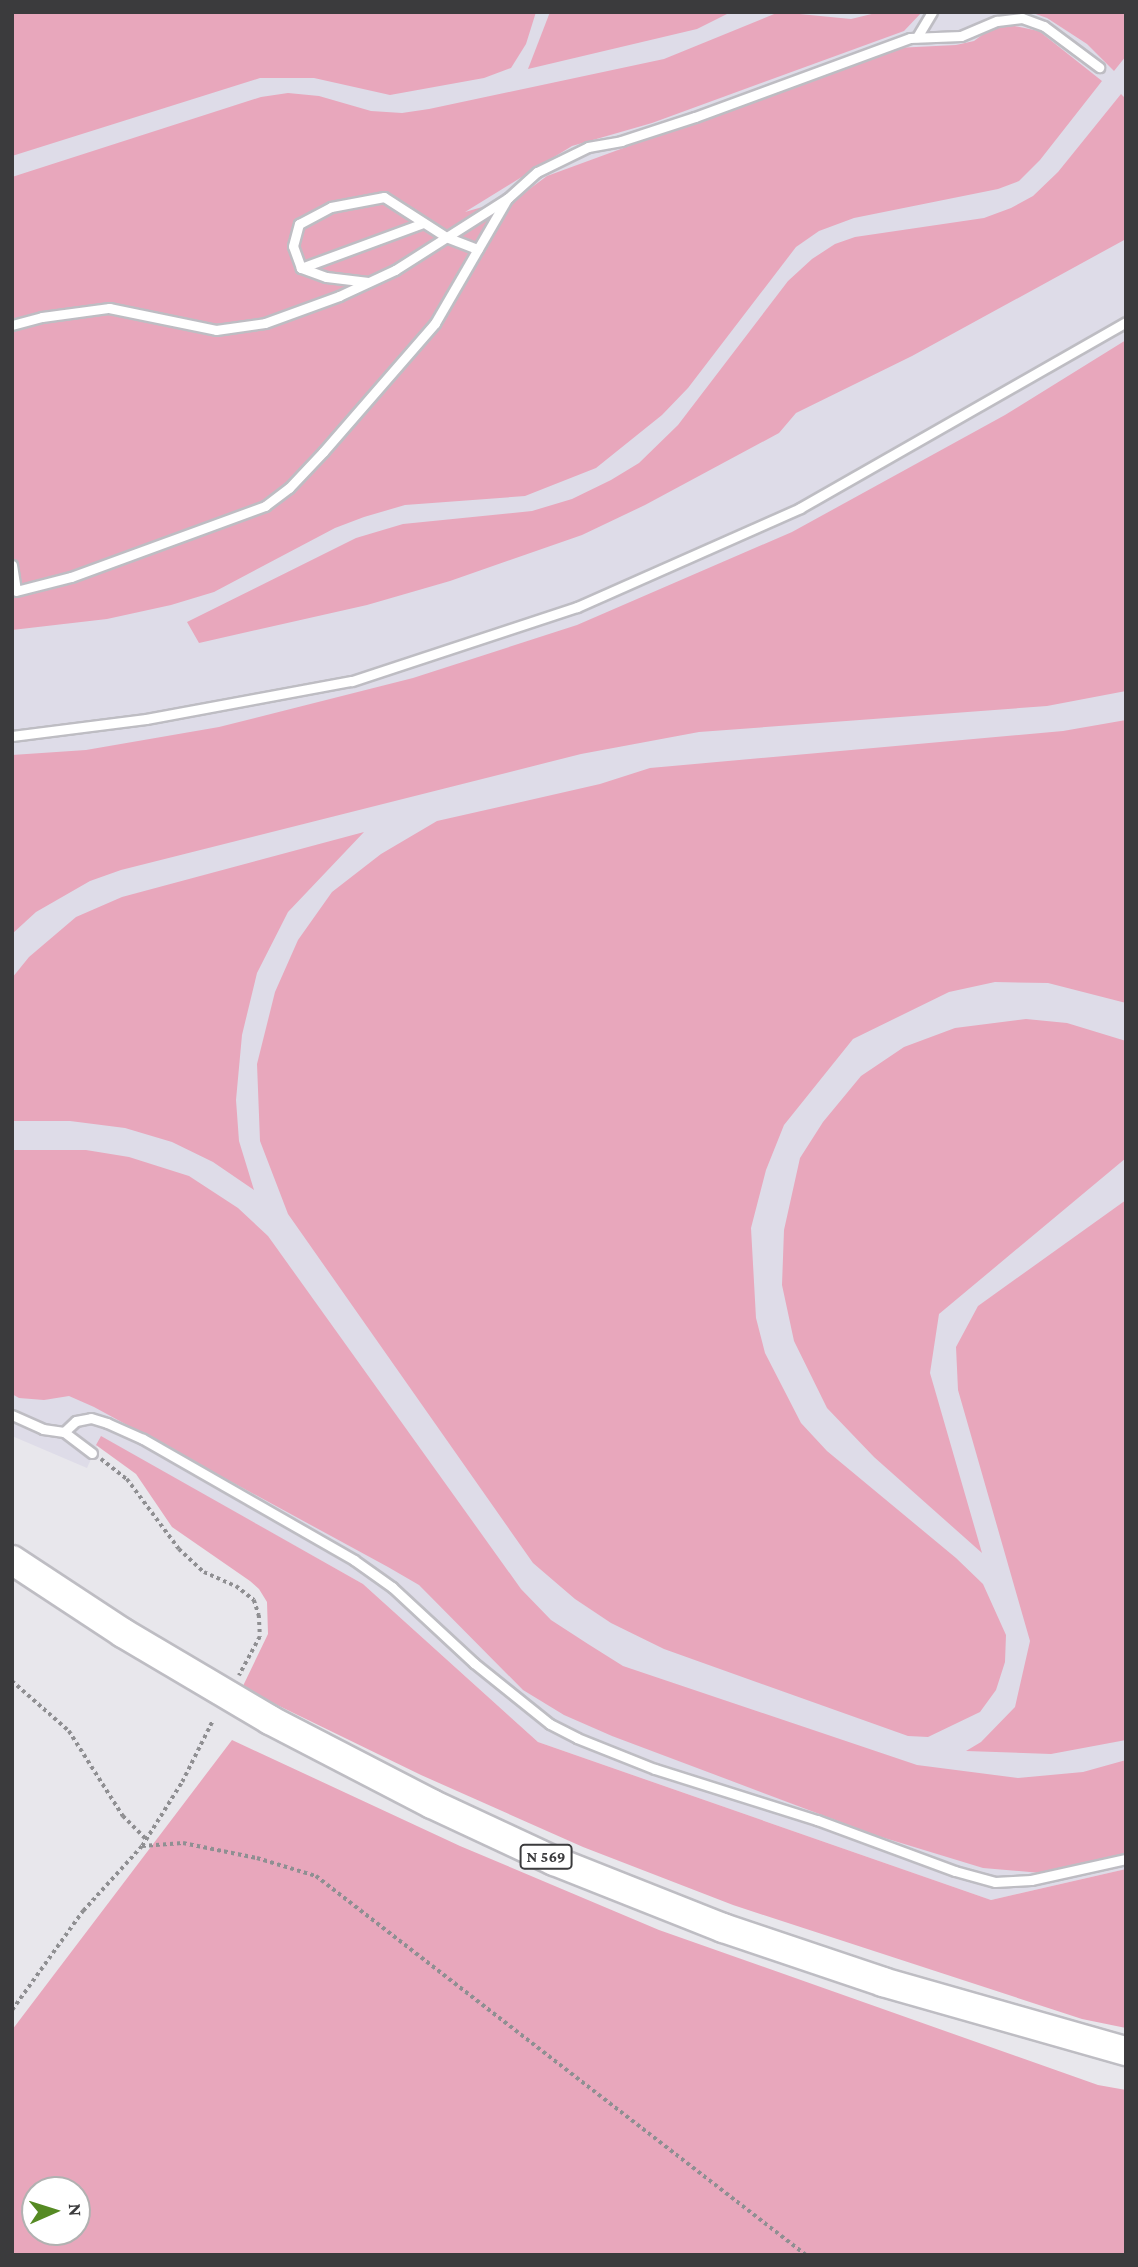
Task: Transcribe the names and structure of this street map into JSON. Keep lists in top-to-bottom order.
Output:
{
  "streets": {
    "main road": ["N 569"]
  },
  "north": "right"
}
